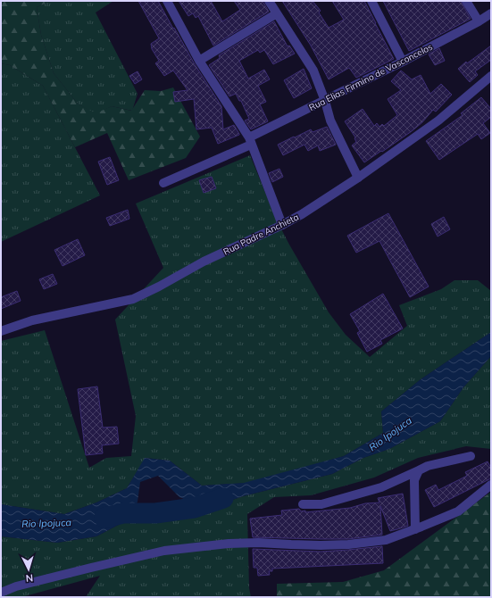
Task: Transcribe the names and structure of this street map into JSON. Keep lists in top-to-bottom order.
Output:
{
  "streets": {
    "street": ["Rua Elias Firmino de Vasconcelos", "Rua Padre Anchieta"]
  },
  "water": ["Rio Ipojuca"],
  "north": "bottom"
}
